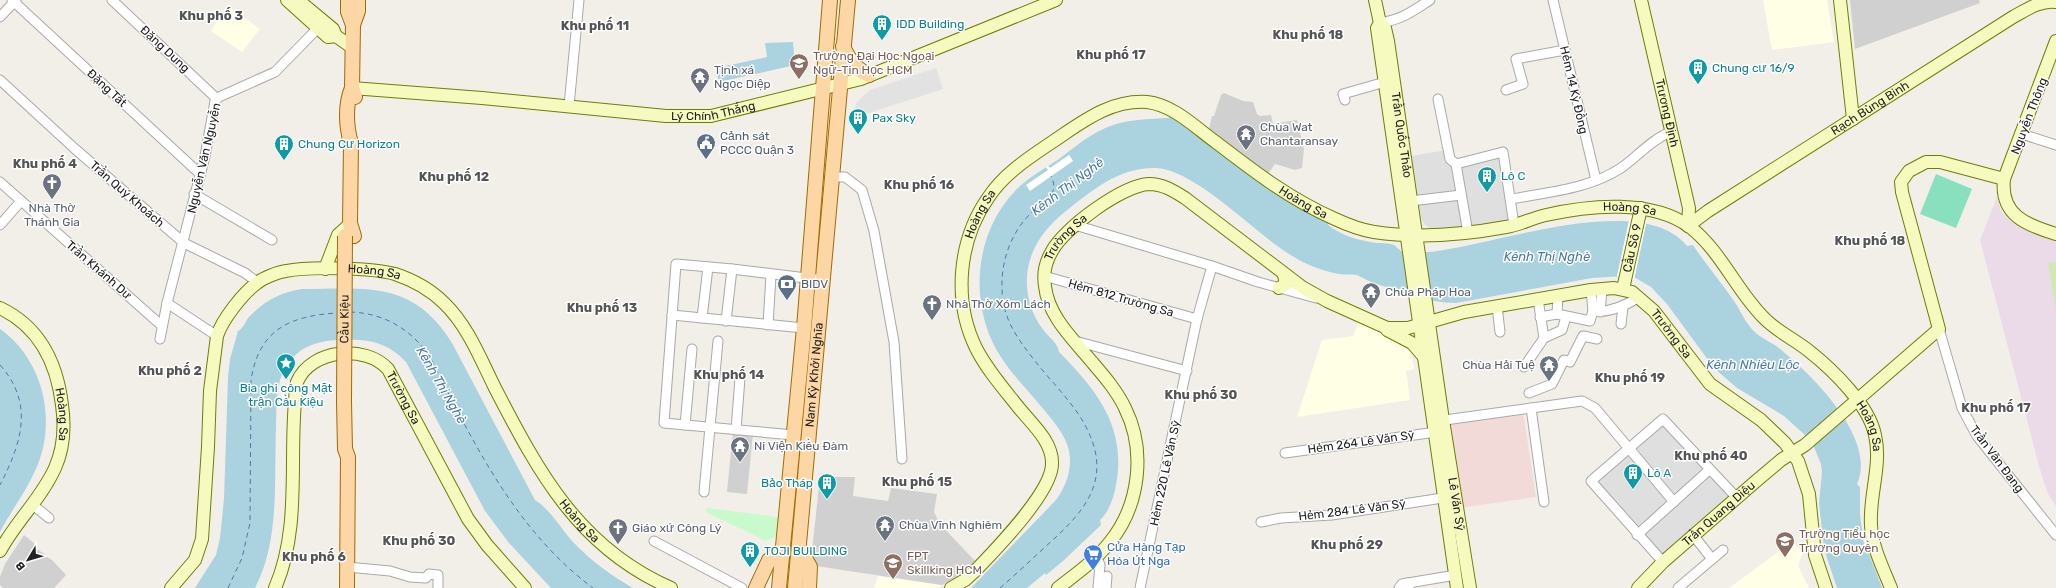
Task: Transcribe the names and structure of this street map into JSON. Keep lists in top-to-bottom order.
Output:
{
  "streets": {
    "main road": ["Cầu Kiệu", "Nam Kỳ Khởi Nghĩa"],
    "street": [
      "Đặng Dung",
      "Ðặng Tất",
      "Hẻm 14 Kỳ Ðồng",
      "Rạch Bùng Binh",
      "Lý Chính Thắng",
      "Trương Định",
      "Nguyễn Thông",
      "Trần Quốc Thảo",
      "Nguyễn Văn Nguyễn",
      "Trần Quý Khoách",
      "Hoàng Sa",
      "Trường Sa",
      "Cầu Số 9",
      "Trần Khánh Dư",
      "Hẻm 812 Trường Sa",
      "Hẻm 264 Lê Văn Sỹ",
      "Trần Văn Ðang",
      "Hẻm 220 Lê Văn Sỹ",
      "Lê Văn Sỹ",
      "Hẻm 284 Lê Văn Sỹ",
      "Trần Quang Diệu"
    ]
  },
  "crossings": [
    ["Đặng Dung", "Nguyễn Văn Nguyễn"],
    ["Ðặng Tất", "Nguyễn Văn Nguyễn"],
    ["Rạch Bùng Binh", "Trương Định"],
    ["Rạch Bùng Binh", "Hoàng Sa"],
    ["Lý Chính Thắng", "Cầu Kiệu"],
    ["Lý Chính Thắng", "Nam Kỳ Khởi Nghĩa"],
    ["Trương Định", "Hoàng Sa"],
    ["Trần Quốc Thảo", "Hoàng Sa"],
    ["Trần Quốc Thảo", "Lê Văn Sỹ"],
    ["Nguyễn Văn Nguyễn", "Trần Quý Khoách"],
    ["Nguyễn Văn Nguyễn", "Trần Khánh Dư"],
    ["Trần Quý Khoách", "Hoàng Sa"],
    ["Hoàng Sa", "Cầu Số 9"],
    ["Hoàng Sa", "Trần Quang Diệu"],
    ["Trường Sa", "Cầu Số 9"],
    ["Trường Sa", "Hẻm 812 Trường Sa"],
    ["Trường Sa", "Lê Văn Sỹ"],
    ["Trường Sa", "Trần Quang Diệu"],
    ["Hẻm 812 Trường Sa", "Hẻm 220 Lê Văn Sỹ"],
    ["Hẻm 264 Lê Văn Sỹ", "Lê Văn Sỹ"],
    ["Trần Văn Ðang", "Trần Quang Diệu"],
    ["Lê Văn Sỹ", "Hẻm 284 Lê Văn Sỹ"]
  ],
  "districts": [
    "Khu phố 3",
    "Khu phố 11",
    "Khu phố 18",
    "Khu phố 17",
    "Khu phố 4",
    "Khu phố 12",
    "Khu phố 16",
    "Khu phố 18",
    "Khu phố 13",
    "Khu phố 2",
    "Khu phố 14",
    "Khu phố 19",
    "Khu phố 30",
    "Khu phố 17",
    "Khu phố 40",
    "Khu phố 15",
    "Khu phố 30",
    "Khu phố 29",
    "Khu phố 6"
  ],
  "water": ["Kênh Thị Nghè", "Kênh Nhiêu Lộc"],
  "places": {
    "building": [
      "IDD Building",
      "Chung cư 16/9",
      "Pax Sky",
      "Chung Cư Horizon",
      "Lô C",
      "Lô A",
      "Bảo Tháp",
      "TOJI BUILDING"
    ],
    "school or university": ["Trường Đại Học Ngoại Ngữ-Tin Học HCM", "Trường Tiểu học Trương Quyền", "FPT Skillking HCM"],
    "temple": [
      "Tịnh xá Ngọc Diệp",
      "Chùa Wat Chantaransay",
      "Chùa Pháp Hoa",
      "Chùa Hải Tuệ",
      "Ni Viện Kiều Đàm",
      "Chùa Vĩnh Nghiêm"
    ],
    "public building": ["Cảnh sát PCCC Quận 3"],
    "church": ["Nhà Thờ Thánh Gia", "Nhà Thờ Xóm Lách", "Giáo xứ Công Lý"],
    "bank": ["BIDV"],
    "place": ["Bia ghi công Mặt trận Cầu Kiệu"],
    "supermarket": ["Cửa Hàng Tạp Hóa Út Nga"]
  },
  "north": "bottom left"
}
